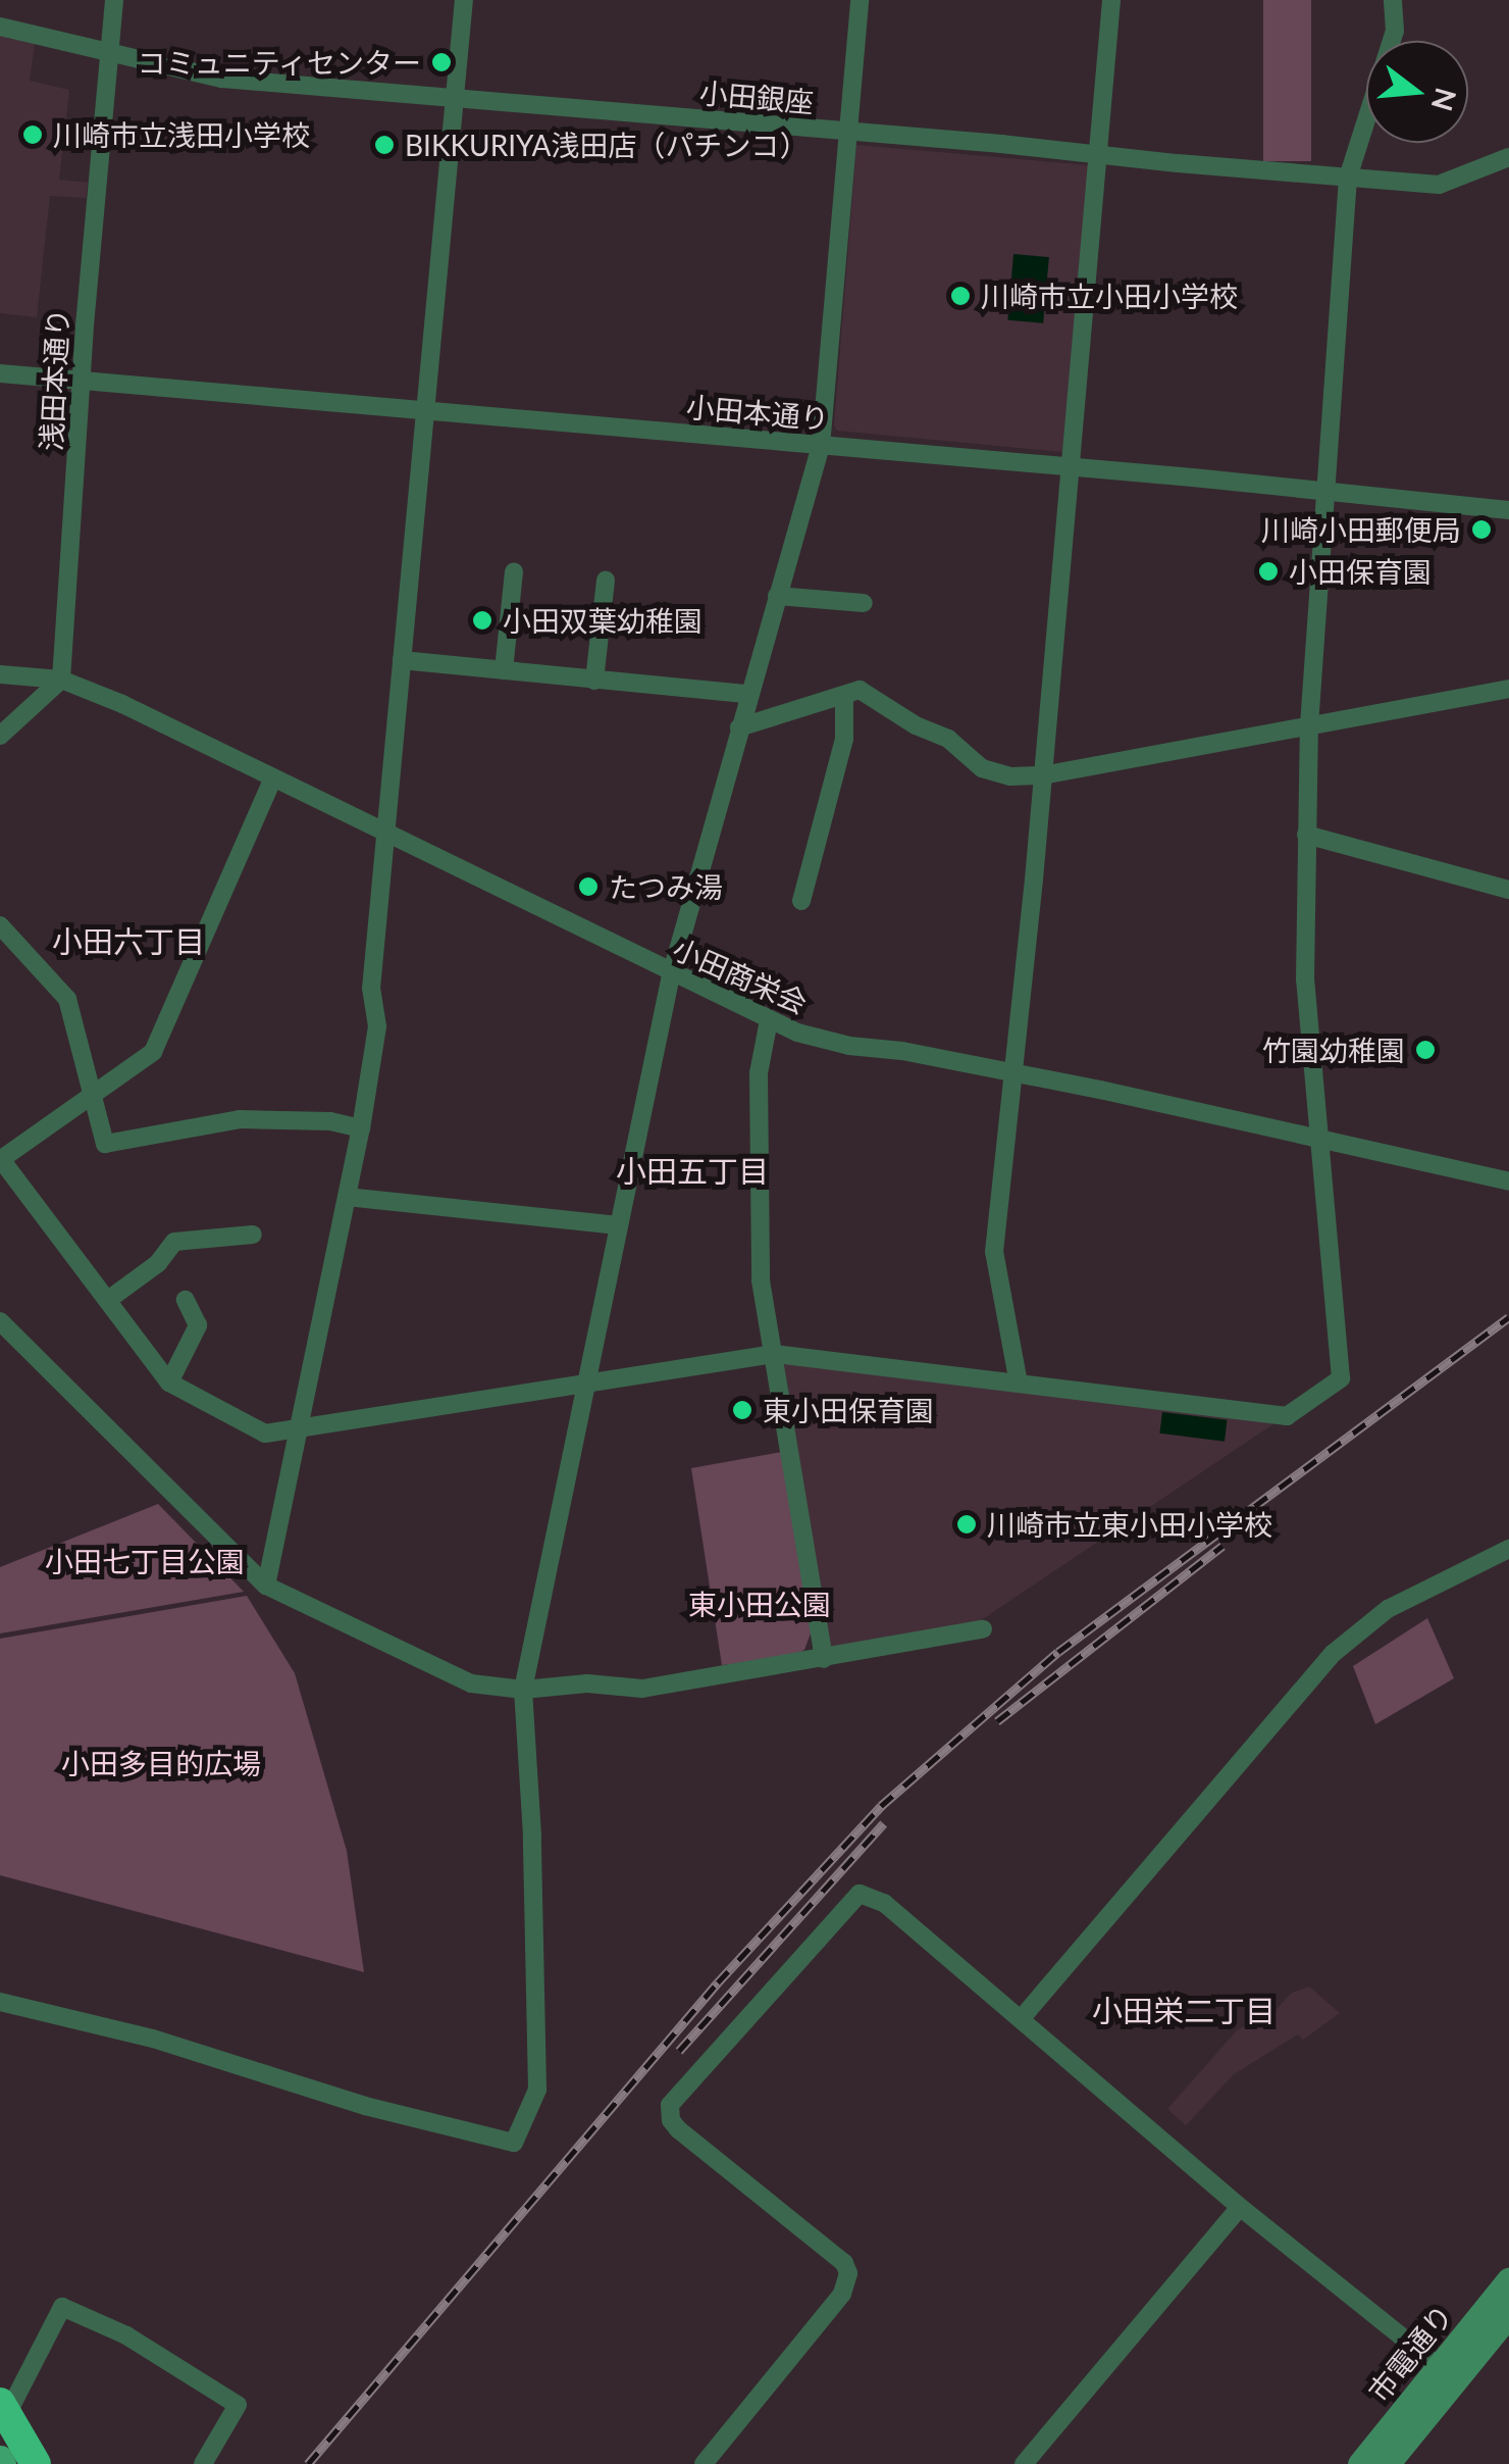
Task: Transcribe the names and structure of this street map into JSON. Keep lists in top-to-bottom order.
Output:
{
  "streets": {
    "street": [
      "小田銀座",
      "浅田本通り",
      "小田本通り",
      "小田商栄会",
      "市電通り"
    ]
  },
  "crossings": [
    ["小田銀座", "浅田本通り"],
    ["浅田本通り", "小田本通り"],
    ["浅田本通り", "小田商栄会"]
  ],
  "districts": ["小田六丁目", "小田五丁目", "小田栄二丁目"],
  "parks": ["小田七丁目公園", "東小田公園", "小田多目的広場"],
  "places": [
    "コミュニティセンター",
    "川崎市立浅田小学校",
    "BIKKURIYA浅田店（パチンコ）",
    "川崎市立小田小学校",
    "川崎小田郵便局",
    "小田保育園",
    "小田双葉幼稚園",
    "たつみ湯",
    "竹園幼稚園",
    "東小田保育園",
    "川崎市立東小田小学校"
  ],
  "north": "right"
}
